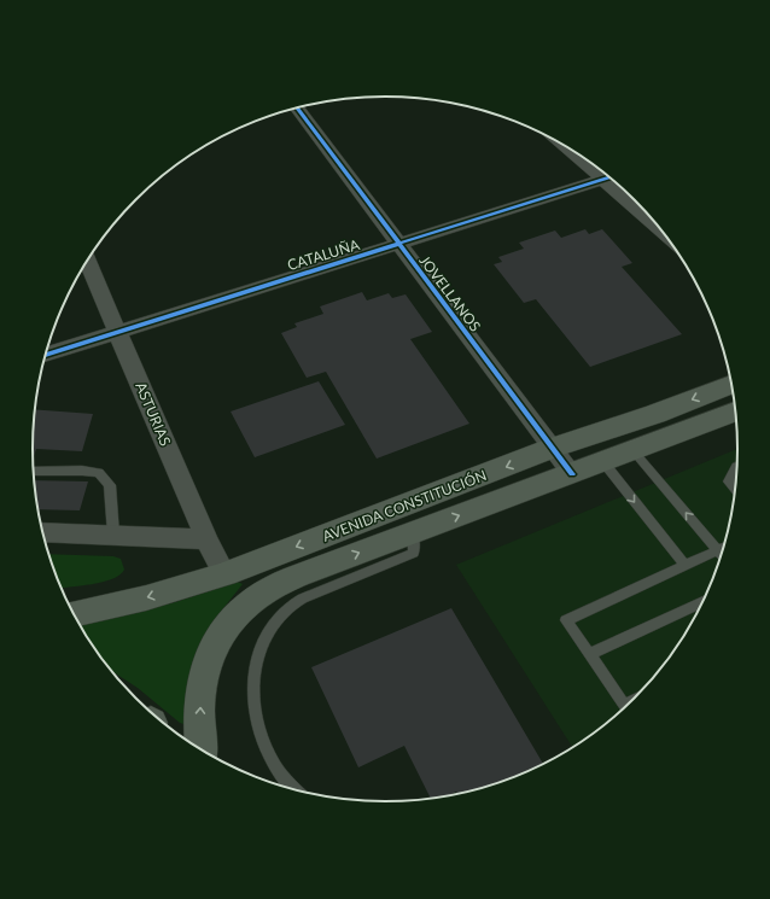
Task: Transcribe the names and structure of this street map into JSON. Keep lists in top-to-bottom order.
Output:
{
  "streets": {
    "main road": ["AVENIDA CONSTITUCIÓN"],
    "street": ["CATALUÑA", "JOVELLANOS", "ASTURIAS"]
  },
  "crossings": [
    ["CATALUÑA", "JOVELLANOS"],
    ["CATALUÑA", "ASTURIAS"],
    ["JOVELLANOS", "AVENIDA CONSTITUCIÓN"],
    ["ASTURIAS", "AVENIDA CONSTITUCIÓN"]
  ]
}
